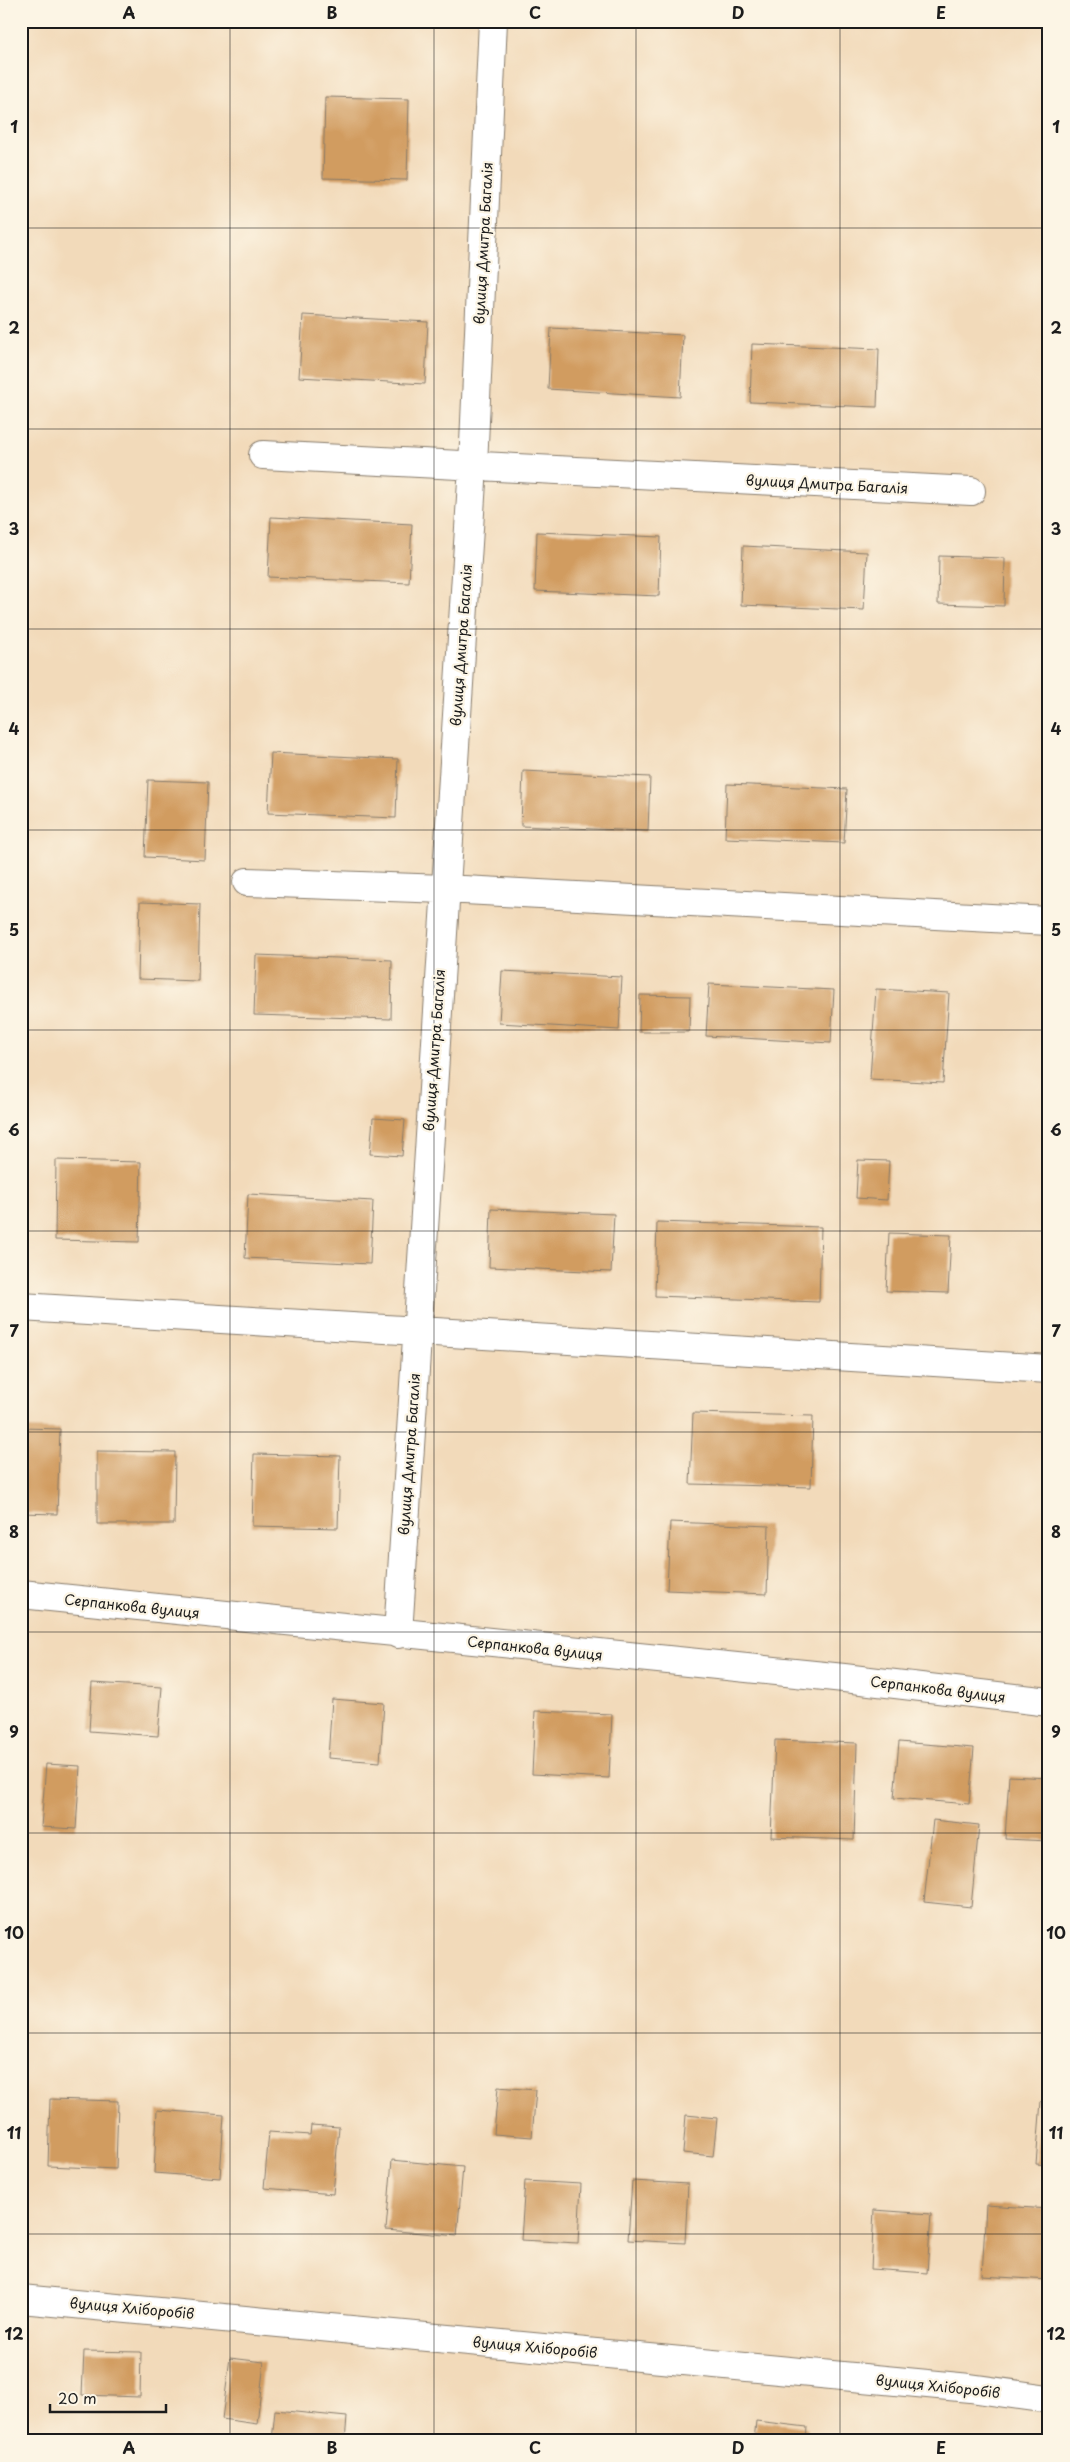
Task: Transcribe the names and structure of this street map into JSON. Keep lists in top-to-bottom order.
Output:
{
  "streets": {
    "street": ["вулиця Дмитра Багалія", "Серпанкова вулиця", "вулиця Хліборобів"]
  },
  "crossings": [
    ["вулиця Дмитра Багалія", "Серпанкова вулиця"]
  ],
  "scale_bar": "20 m",
  "grid": {
    "columns": [
      "A",
      "B",
      "C",
      "D",
      "E"
    ],
    "rows": [
      "1",
      "2",
      "3",
      "4",
      "5",
      "6",
      "7",
      "8",
      "9",
      "10",
      "11",
      "12"
    ]
  }
}
